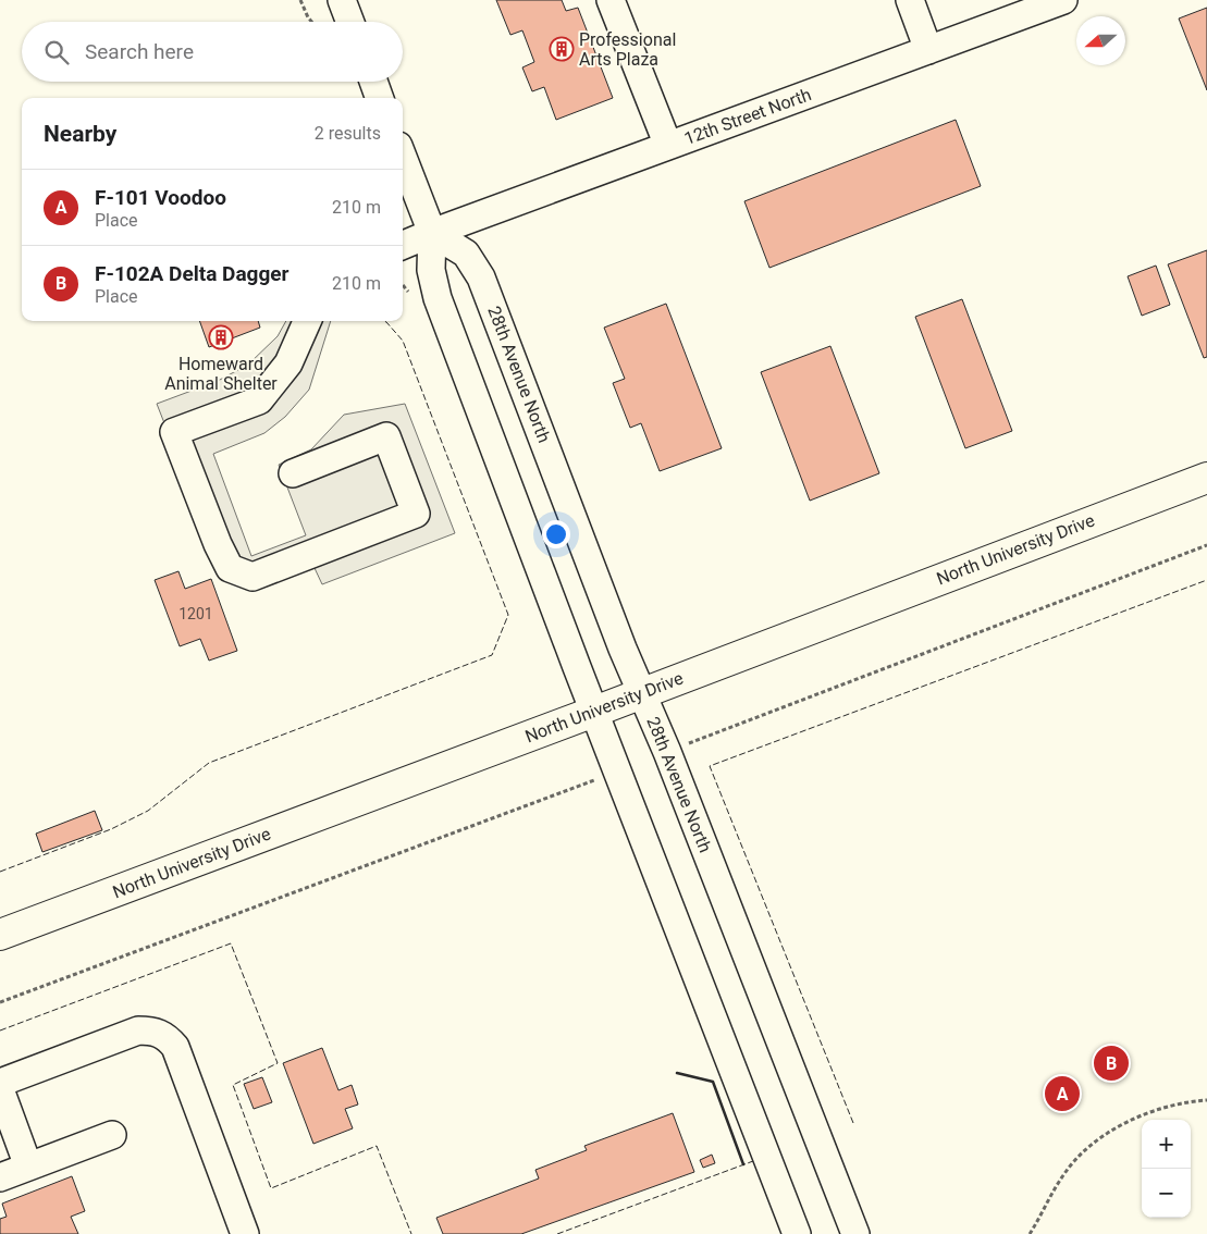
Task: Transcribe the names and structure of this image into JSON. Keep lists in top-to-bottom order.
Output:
{
  "streets": {
    "main road": ["North University Drive"],
    "street": ["12th Street North", "28th Avenue North"]
  },
  "crossings": [
    ["12th Street North", "28th Avenue North"],
    ["28th Avenue North", "North University Drive"]
  ],
  "places": {
    "building": ["Professional Arts Plaza", "Homeward Animal Shelter"]
  },
  "house_numbers": ["1201"],
  "north": "left",
  "page": {
    "search": "Search here",
    "heading": ["Nearby", "2 results"],
    "list": [
      {
        "mark": "A",
        "name": "F-101 Voodoo",
        "note": "Place",
        "value": "210 m"
      },
      {
        "mark": "B",
        "name": "F-102A Delta Dagger",
        "note": "Place",
        "value": "210 m"
      }
    ],
    "pins": ["B", "A"],
    "map_buttons": ["+", "−"]
  }
}
